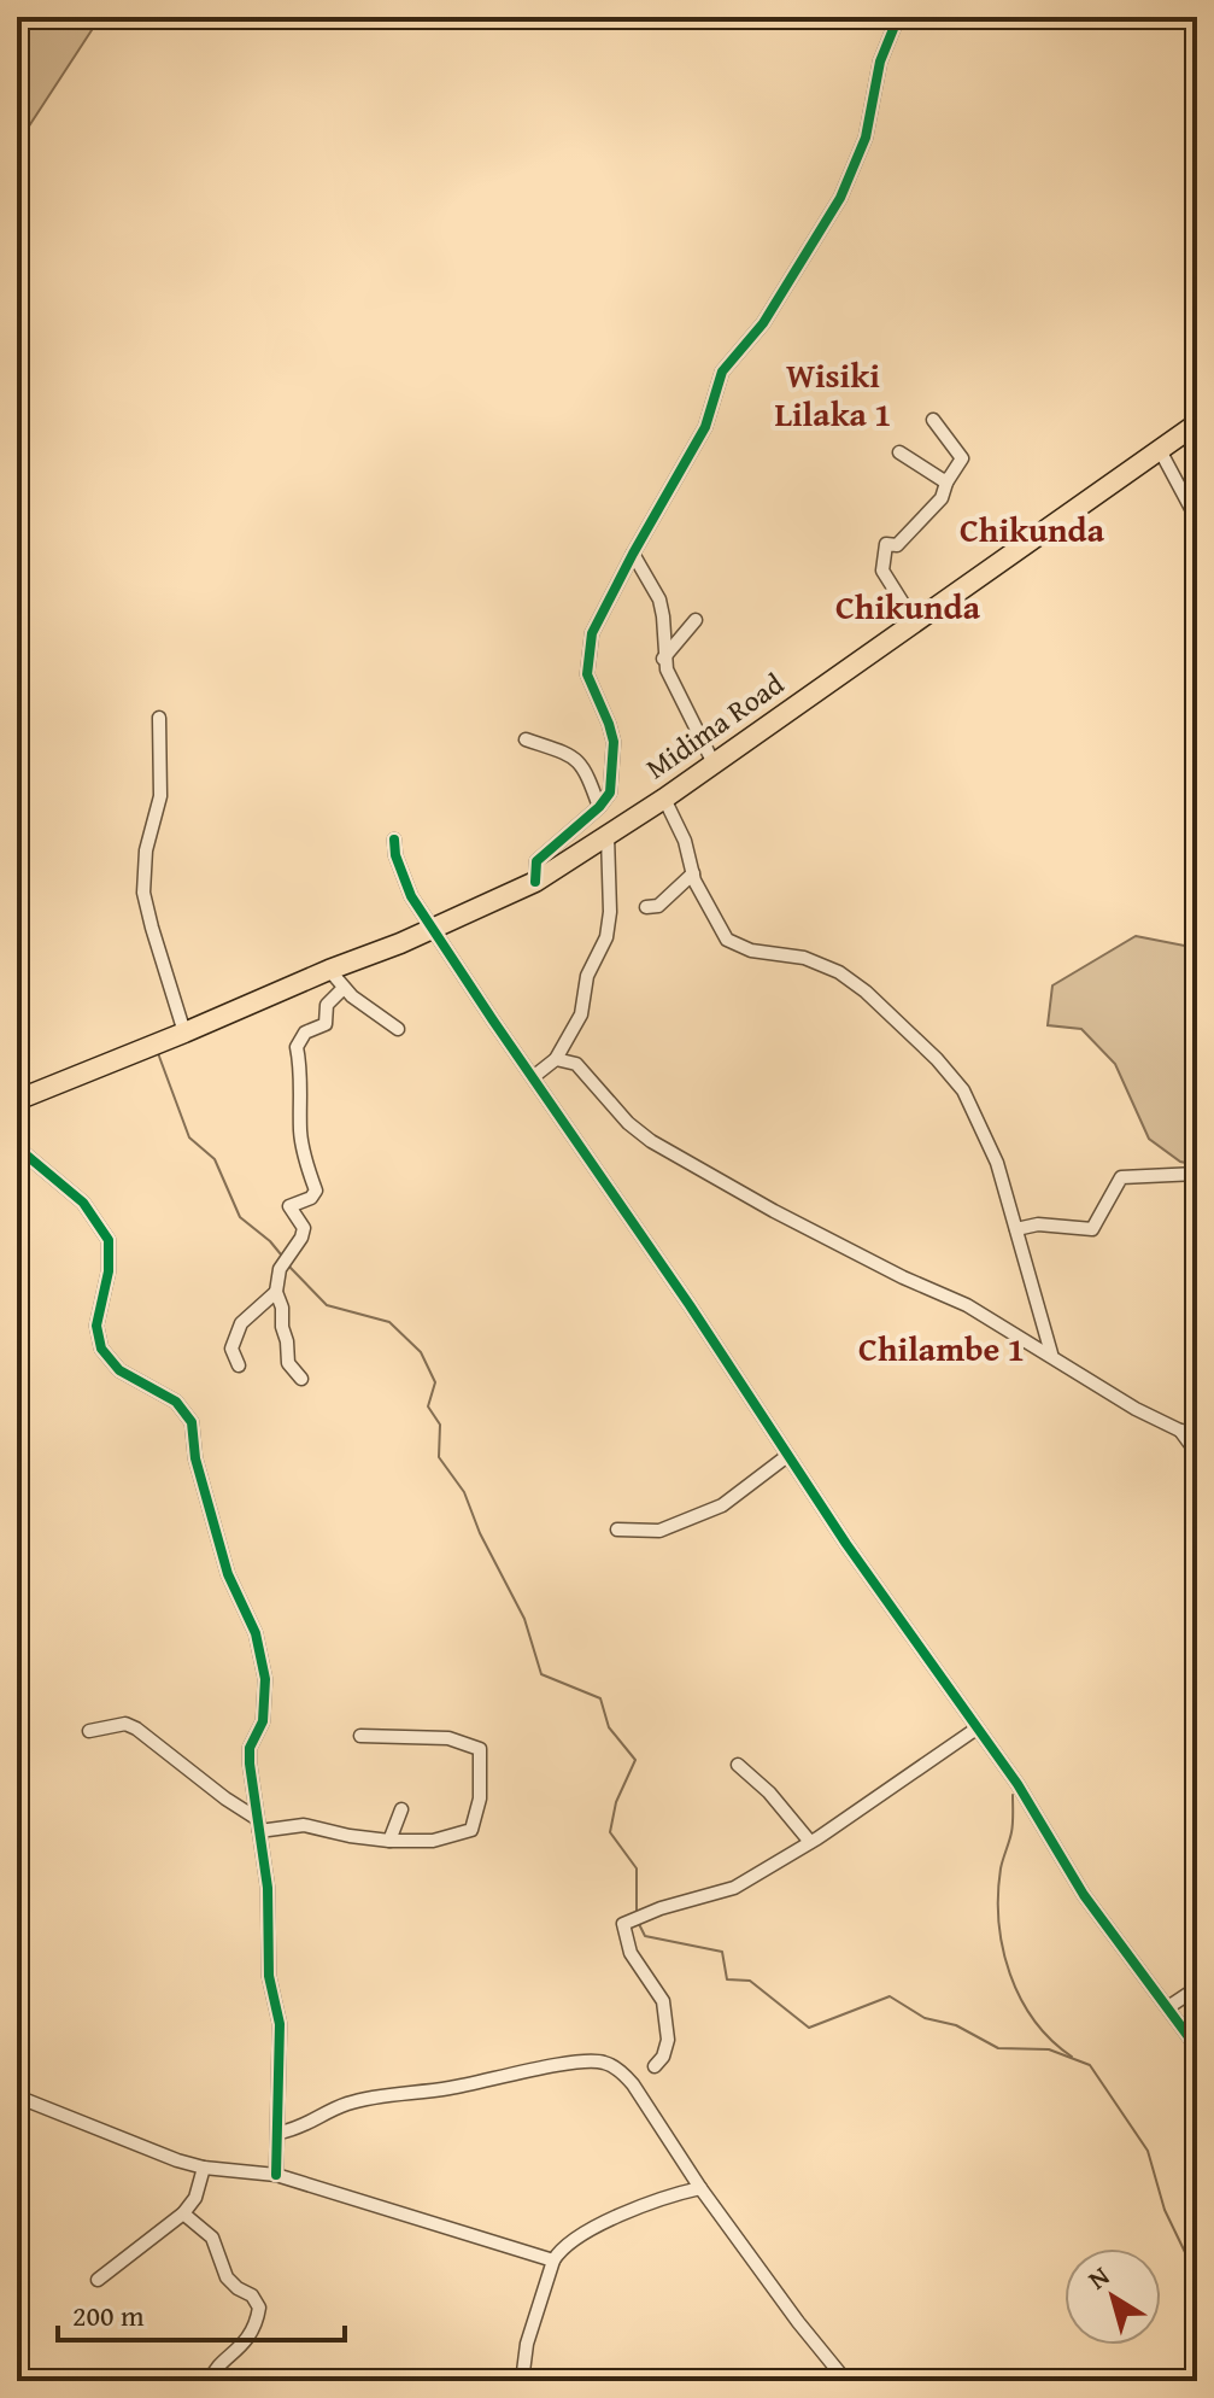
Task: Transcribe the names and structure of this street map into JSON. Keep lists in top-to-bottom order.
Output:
{
  "streets": {
    "main road": ["Midima Road"]
  },
  "districts": [
    "Wisiki Lilaka 1",
    "Chikunda",
    "Chikunda",
    "Chilambe 1"
  ],
  "scale_bar": "200 m",
  "north": "top left"
}
